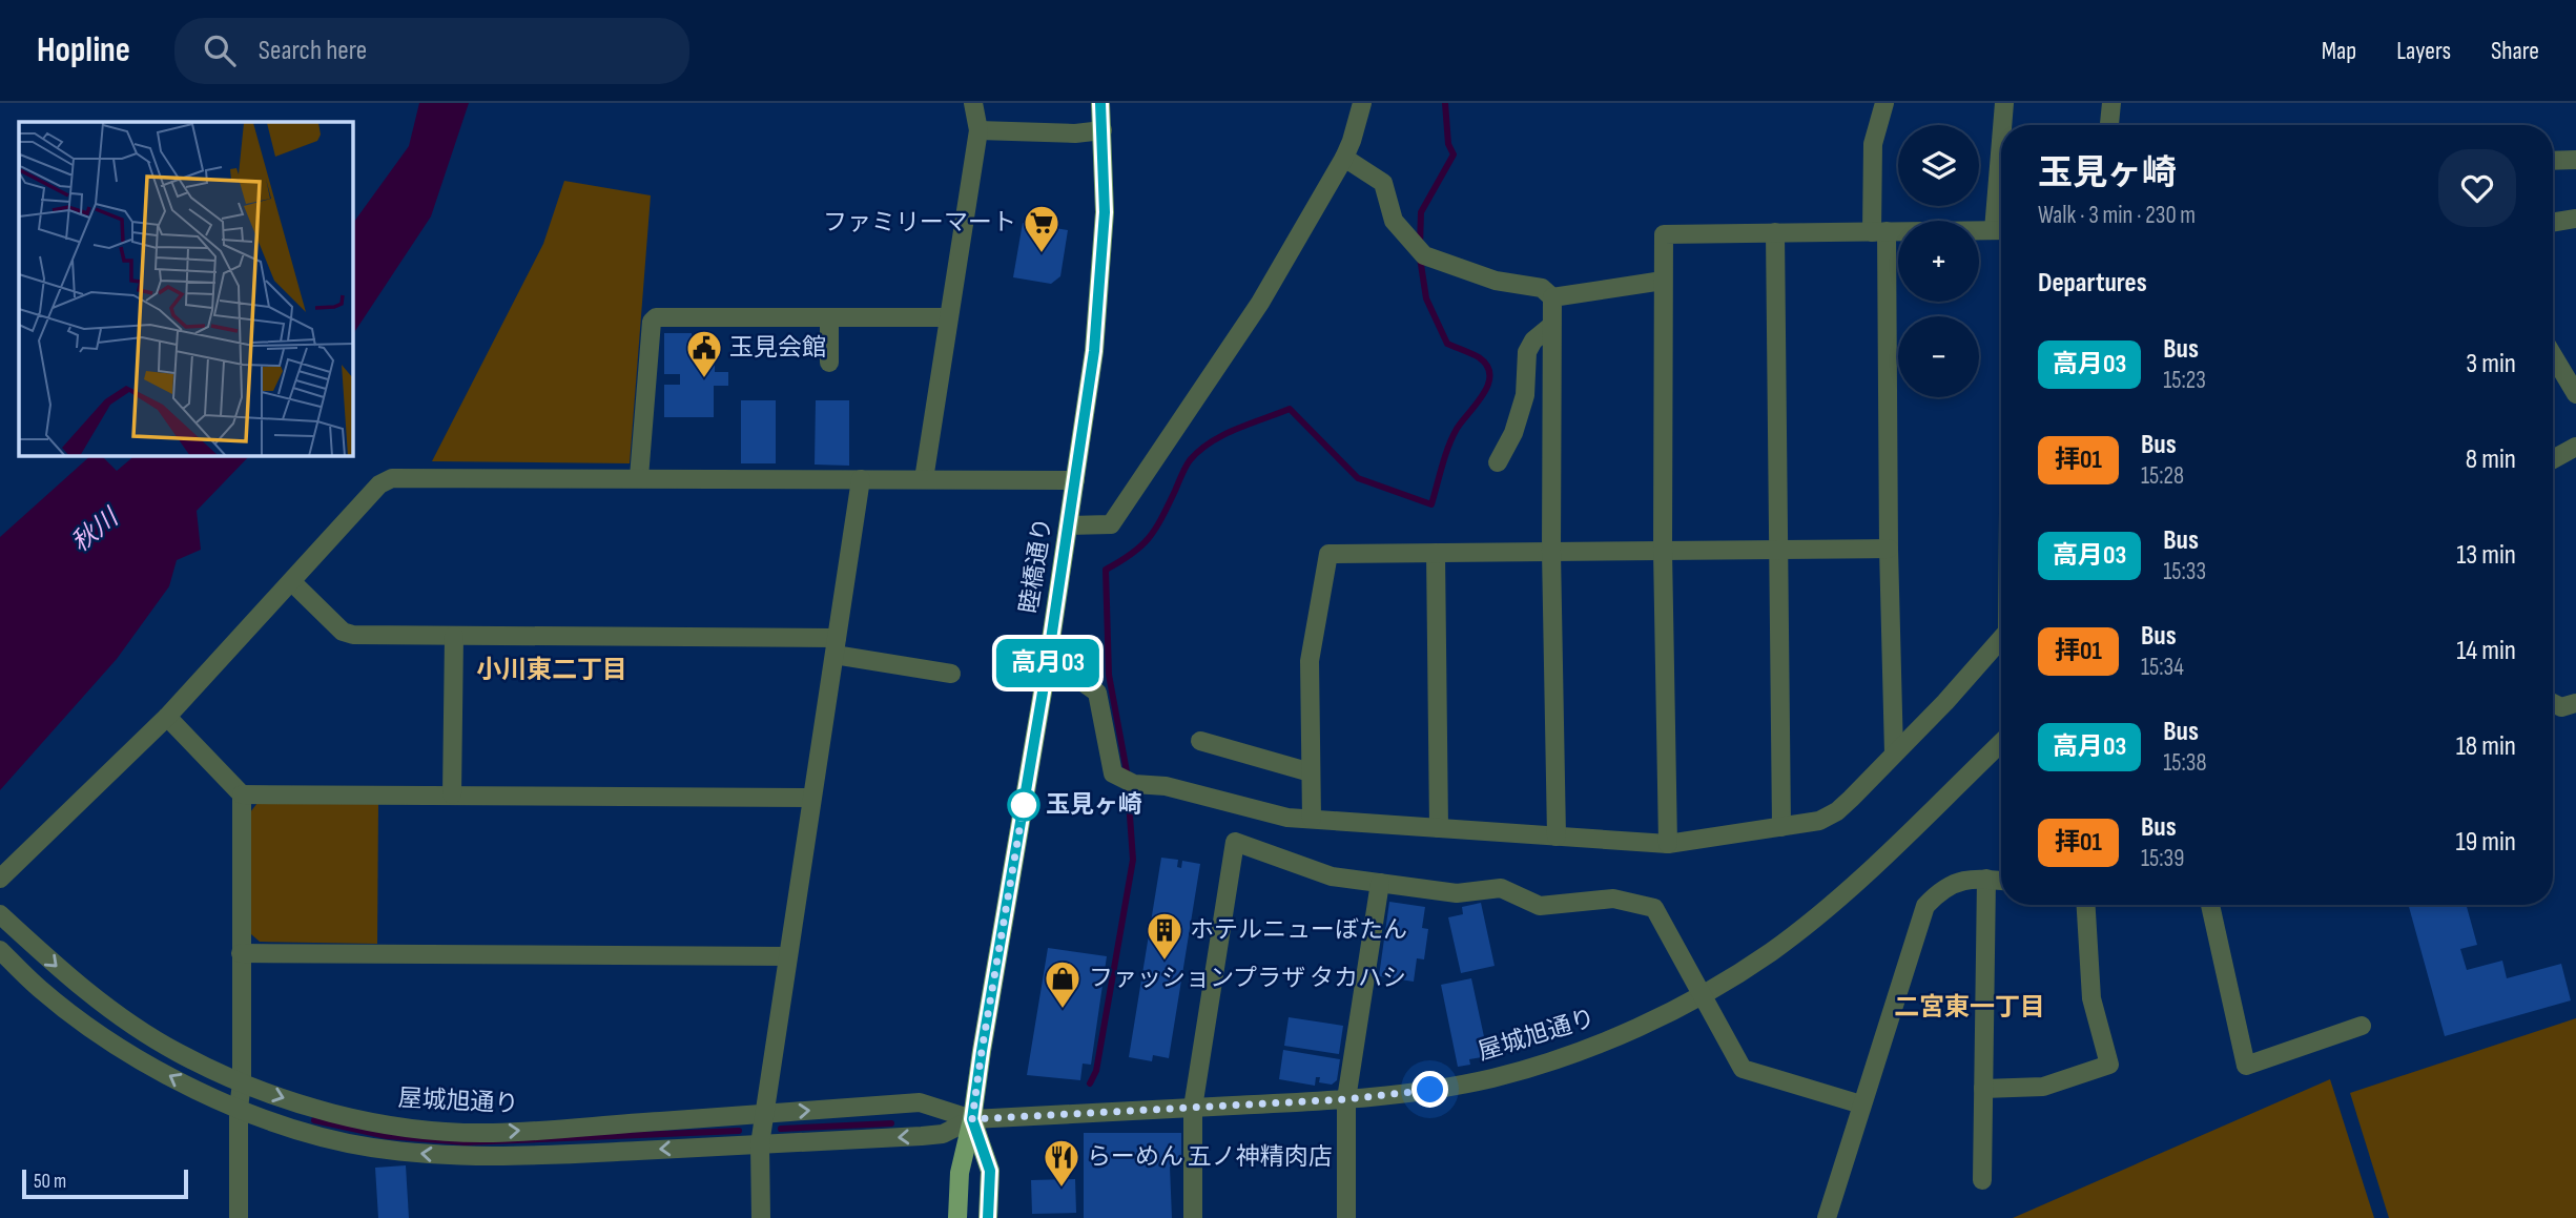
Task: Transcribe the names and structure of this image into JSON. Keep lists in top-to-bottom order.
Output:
{
  "streets": {
    "main road": ["睦橋通り"],
    "street": ["屋城旭通り"]
  },
  "crossings": [
    ["睦橋通り", "屋城旭通り"]
  ],
  "districts": ["小川東二丁目", "二宮東一丁目"],
  "water": ["秋川"],
  "places": {
    "supermarket": ["ファミリーマート"],
    "public building": ["玉見会館"],
    "other": ["玉見ヶ崎"],
    "building": ["ホテルニューぼたん"],
    "shop": ["ファッションプラザ タカハシ"],
    "restaurant": ["らーめん 五ノ神精肉店"]
  },
  "lines": ["bus line 高月03"],
  "scale_bar": "50 m",
  "page": {
    "header": "Hopline",
    "search": "Search here",
    "nav": ["Map", "Layers", "Share"],
    "on_map": "高月03",
    "map_buttons": ["+", "−"],
    "heading": [
      ["玉見ヶ崎", "Walk · 3 min · 230 m"],
      "Departures"
    ],
    "list": [
      {
        "mark": "高月03",
        "name": "Bus",
        "note": "15:23",
        "value": "3 min"
      },
      {
        "mark": "拝01",
        "name": "Bus",
        "note": "15:28",
        "value": "8 min"
      },
      {
        "mark": "高月03",
        "name": "Bus",
        "note": "15:33",
        "value": "13 min"
      },
      {
        "mark": "拝01",
        "name": "Bus",
        "note": "15:34",
        "value": "14 min"
      },
      {
        "mark": "高月03",
        "name": "Bus",
        "note": "15:38",
        "value": "18 min"
      },
      {
        "mark": "拝01",
        "name": "Bus",
        "note": "15:39",
        "value": "19 min"
      }
    ],
    "scale": "50 m"
  }
}
